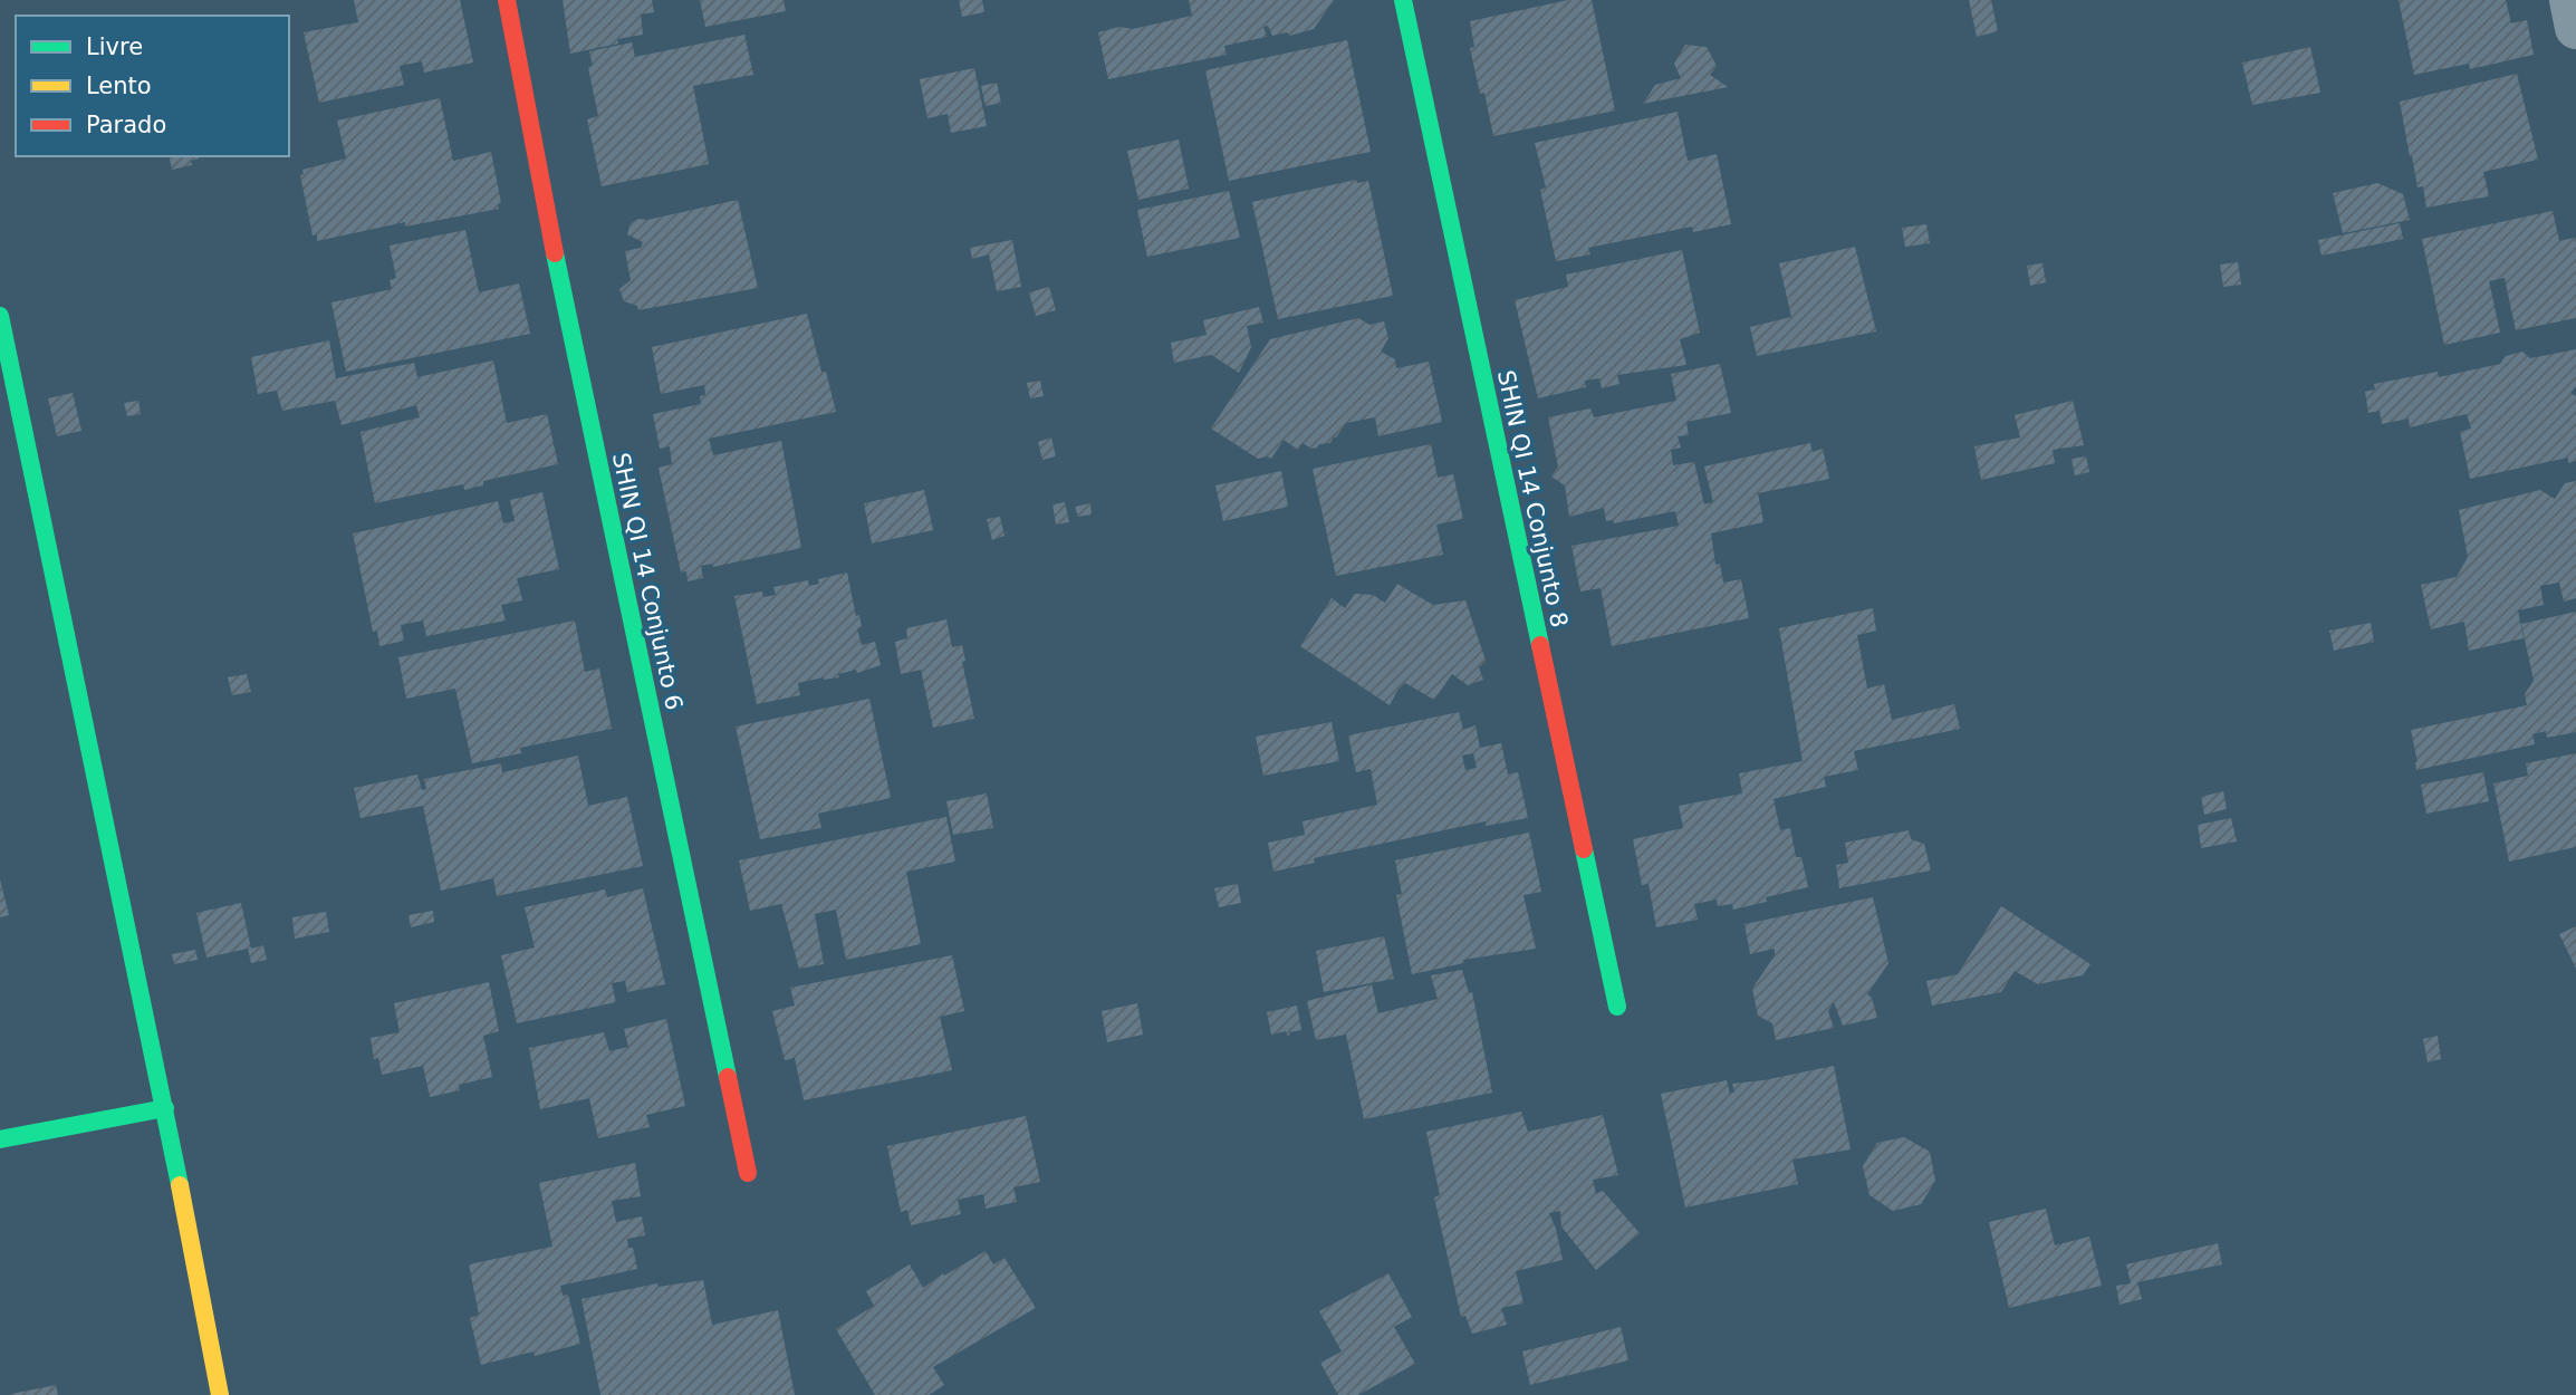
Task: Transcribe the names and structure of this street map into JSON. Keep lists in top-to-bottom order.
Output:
{
  "streets": {
    "street": ["SHIN QI 14 Conjunto 8", "SHIN QI 14 Conjunto 6"]
  },
  "legend": ["Livre", "Lento", "Parado"]
}
